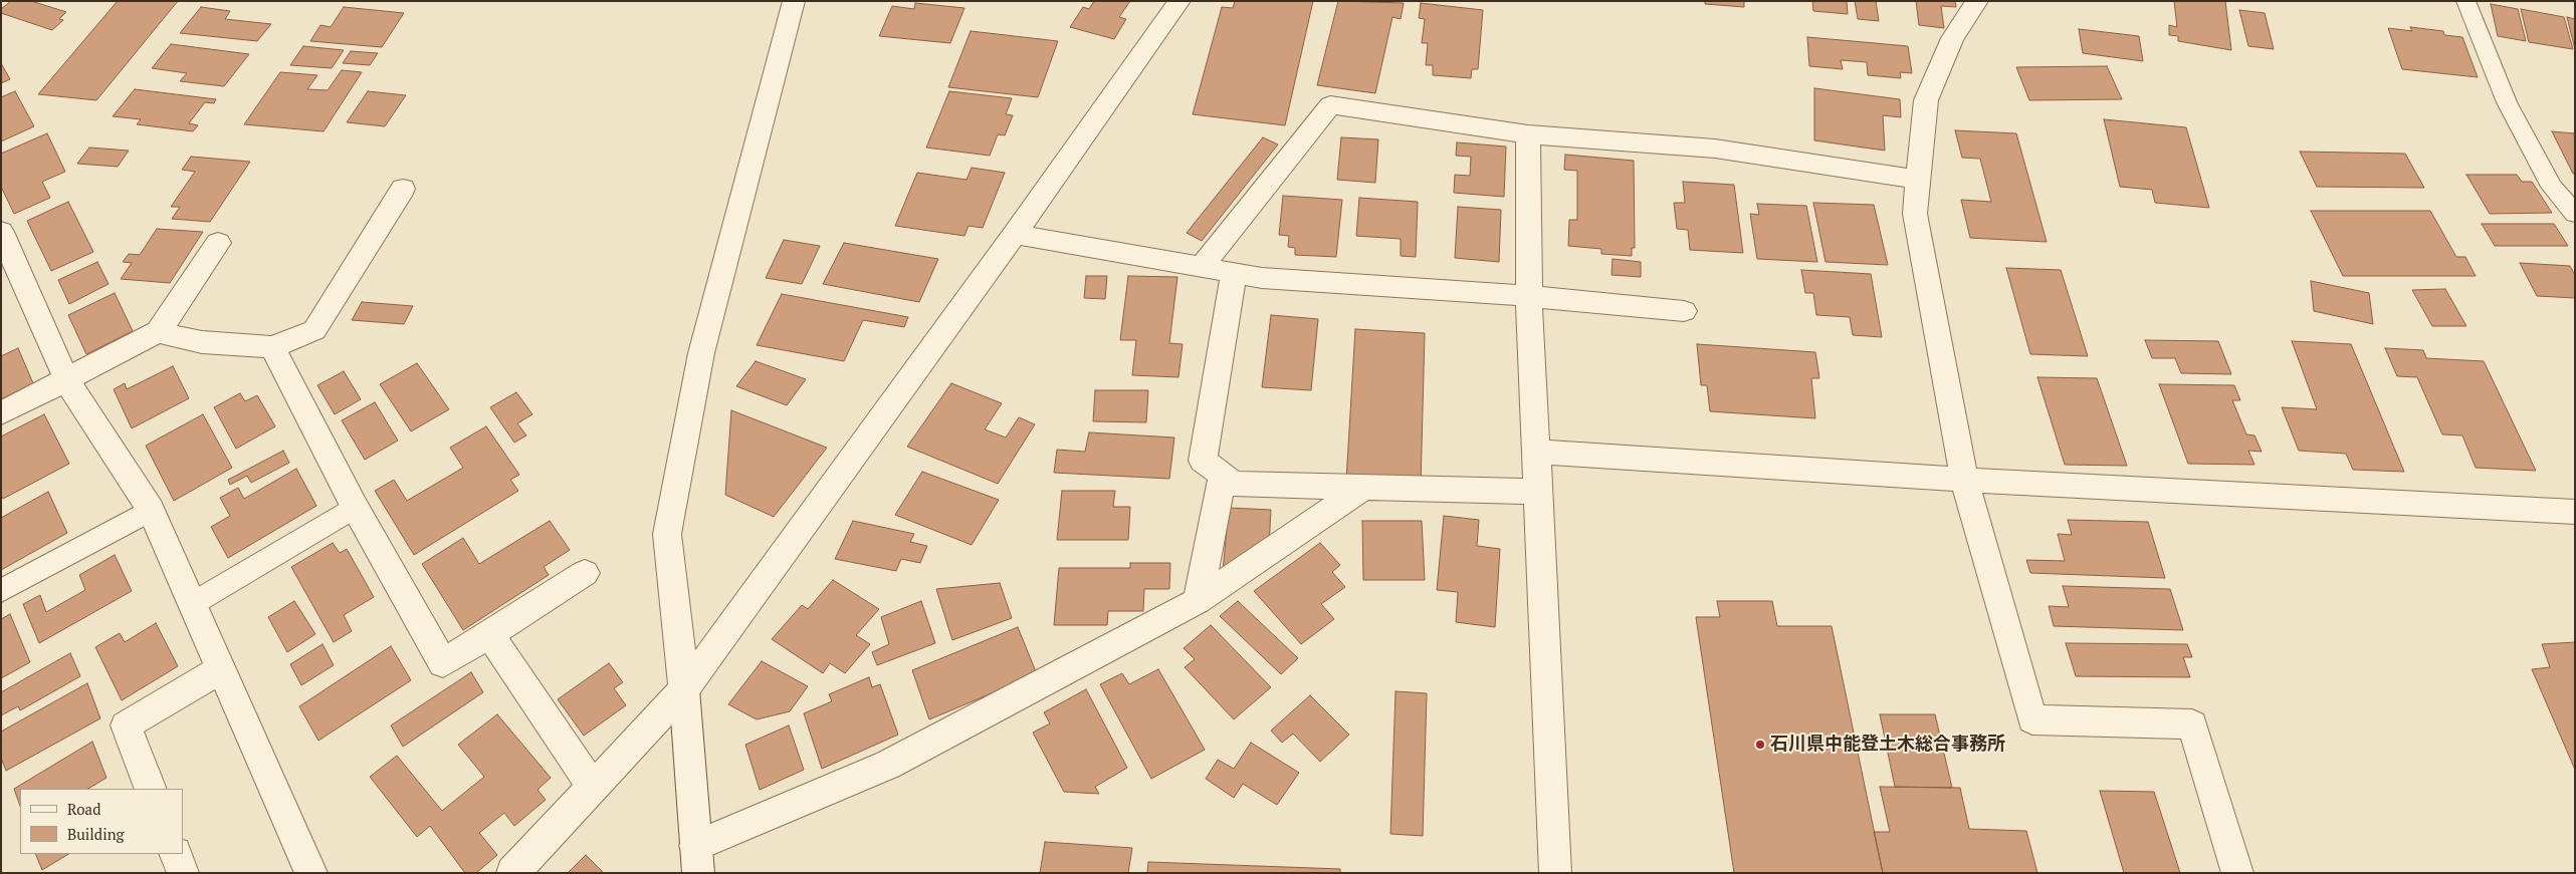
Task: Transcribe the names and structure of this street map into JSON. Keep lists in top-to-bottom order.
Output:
{
  "places": ["石川県中能登土木総合事務所"],
  "legend": ["Road", "Building"]
}
